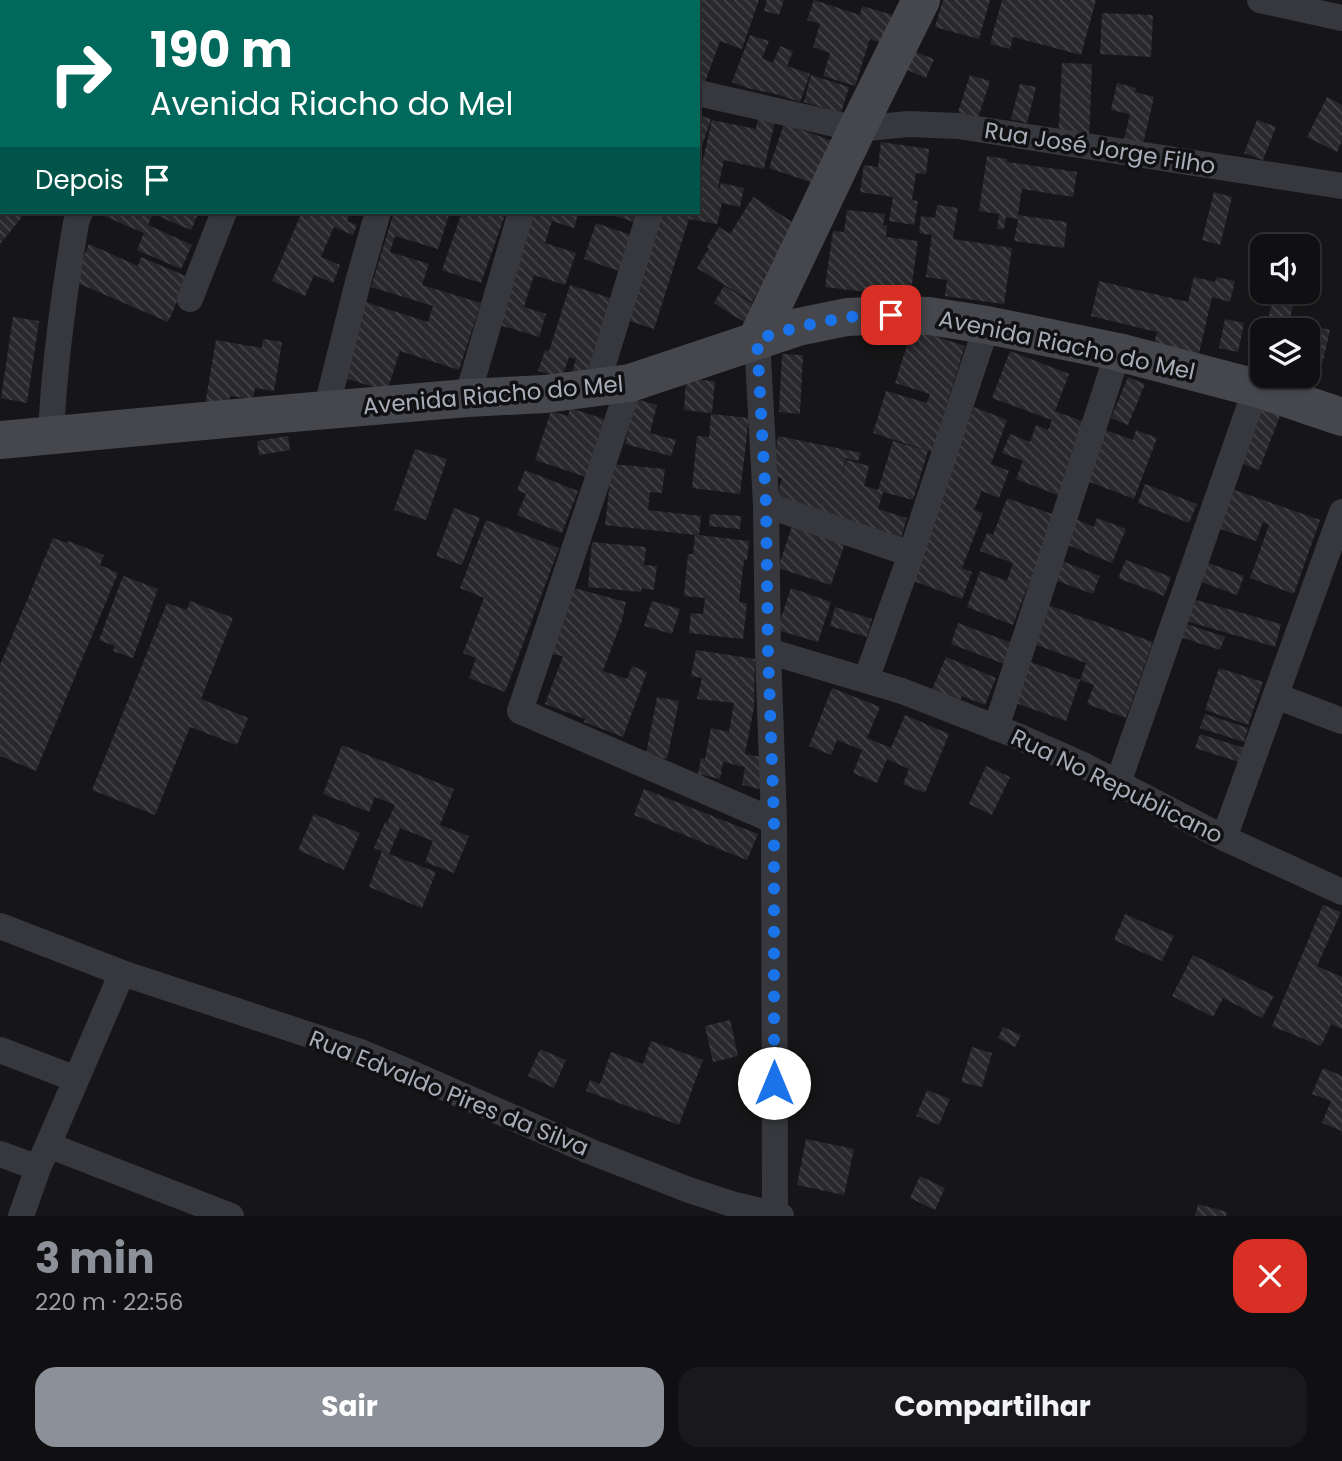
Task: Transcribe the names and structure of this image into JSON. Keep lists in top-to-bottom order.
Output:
{
  "streets": {
    "street": [
      "Rua José Jorge Filho",
      "Avenida Riacho do Mel",
      "Rua No Republicano",
      "Rua Edvaldo Pires da Silva"
    ]
  },
  "page": {
    "turn": ["190 m", "Avenida Riacho do Mel"],
    "then": "Depois",
    "heading": ["3 min", "220 m · 22:56"],
    "buttons": ["Sair", "Compartilhar"]
  }
}
